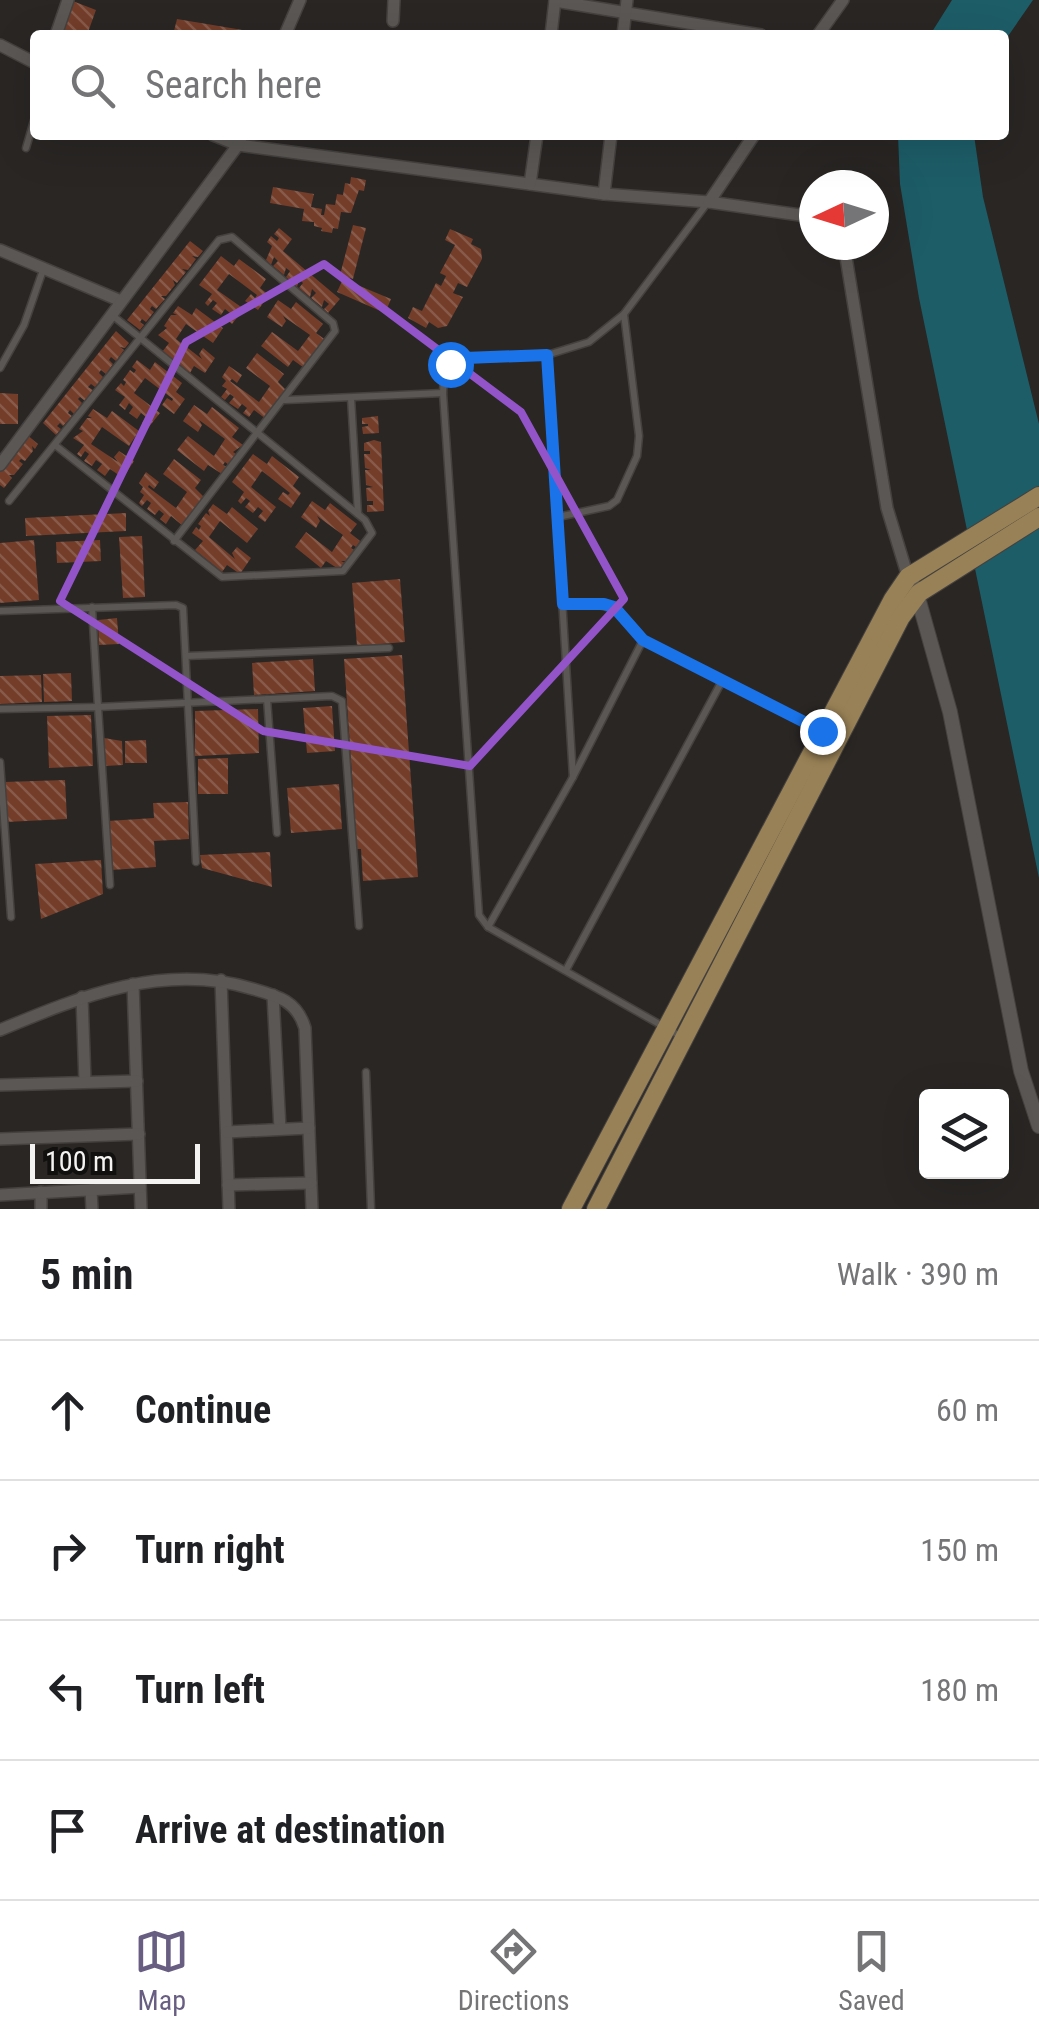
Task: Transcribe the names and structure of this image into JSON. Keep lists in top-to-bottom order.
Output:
{
  "scale_bar": "100 m",
  "north": "left",
  "page": {
    "search": "Search here",
    "scale": "100 m",
    "heading": ["5 min", "Walk · 390 m"],
    "list": [
      ["Continue", "60 m"],
      ["Turn right", "150 m"],
      ["Turn left", "180 m"],
      "Arrive at destination"
    ],
    "nav": ["Map", "Directions", "Saved"]
  }
}
